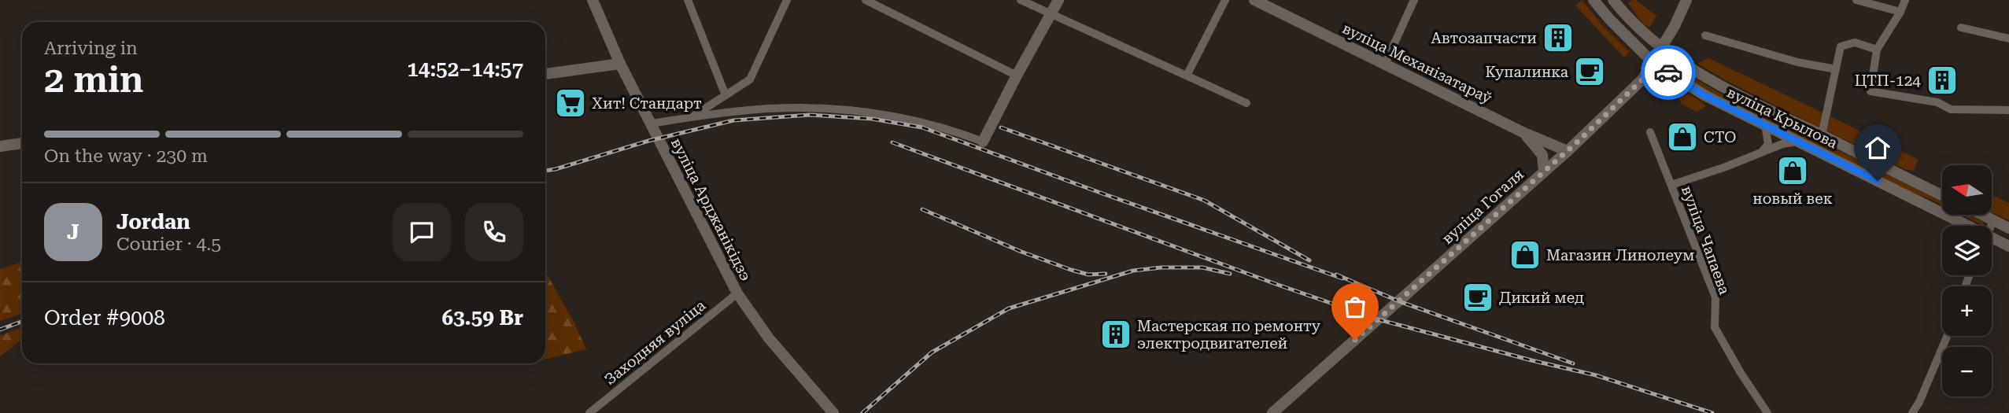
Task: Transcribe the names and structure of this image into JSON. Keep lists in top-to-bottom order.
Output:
{
  "streets": {
    "main road": [
      "вуліца Механізатараў",
      "вуліца Крылова",
      "вуліца Гогаля",
      "вуліца Арджанікідзэ"
    ],
    "street": ["вуліца Чапаева", "Заходняя вуліца"]
  },
  "crossings": [
    ["вуліца Механізатараў", "вуліца Гогаля"],
    ["вуліца Крылова", "вуліца Гогаля"],
    ["вуліца Арджанікідзэ", "Заходняя вуліца"]
  ],
  "places": {
    "building": ["Автозапчасти", "ЦТП-124", "Мастерская по ремонту электродвигателей"],
    "cafe": ["Купалинка", "Дикий мед"],
    "supermarket": ["Хит! Стандарт"],
    "shop": ["СТО", "новый век", "Магазин Линолеум"]
  },
  "north": "left",
  "page": {
    "heading": ["2 min", "Arriving in", "14:52–14:57"],
    "panel": [
      "Jordan",
      "Courier · 4.5",
      "Order #9008",
      "63.59 Br"
    ],
    "bar": "On the way · 230 m",
    "map_buttons": ["+", "−"],
    "round": "J"
  }
}
